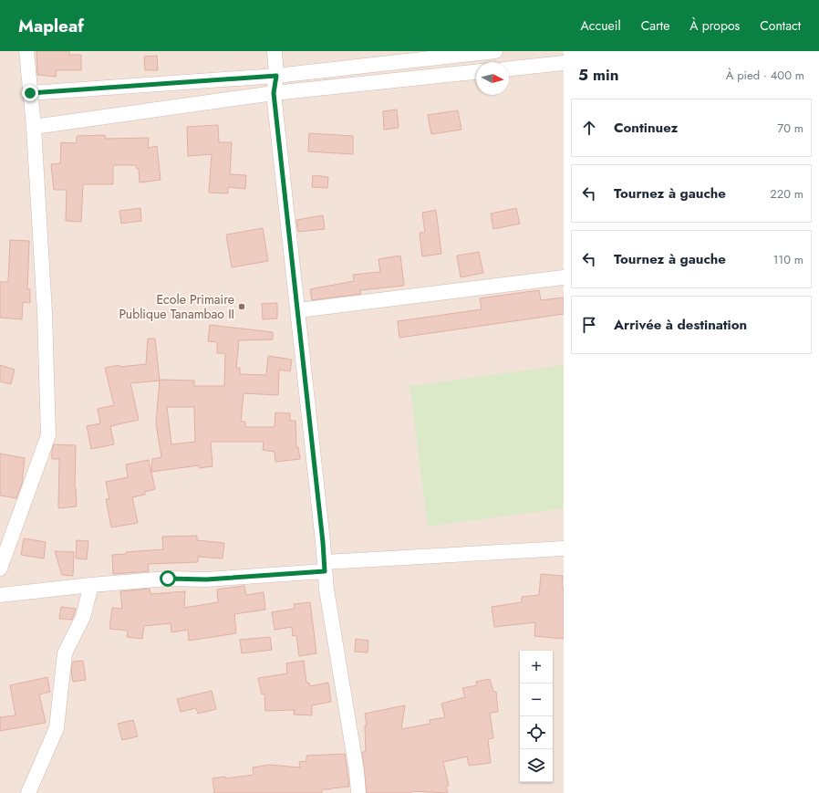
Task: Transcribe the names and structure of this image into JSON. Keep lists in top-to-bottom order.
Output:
{
  "places": ["Ecole Primaire Publique Tanambao II"],
  "north": "right",
  "page": {
    "header": "Mapleaf",
    "nav": [
      "Accueil",
      "Carte",
      "À propos",
      "Contact"
    ],
    "heading": ["5 min", "À pied · 400 m"],
    "list": [
      ["Continuez", "70 m"],
      ["Tournez à gauche", "220 m"],
      ["Tournez à gauche", "110 m"],
      "Arrivée à destination"
    ],
    "map_buttons": ["+", "−"]
  }
}
